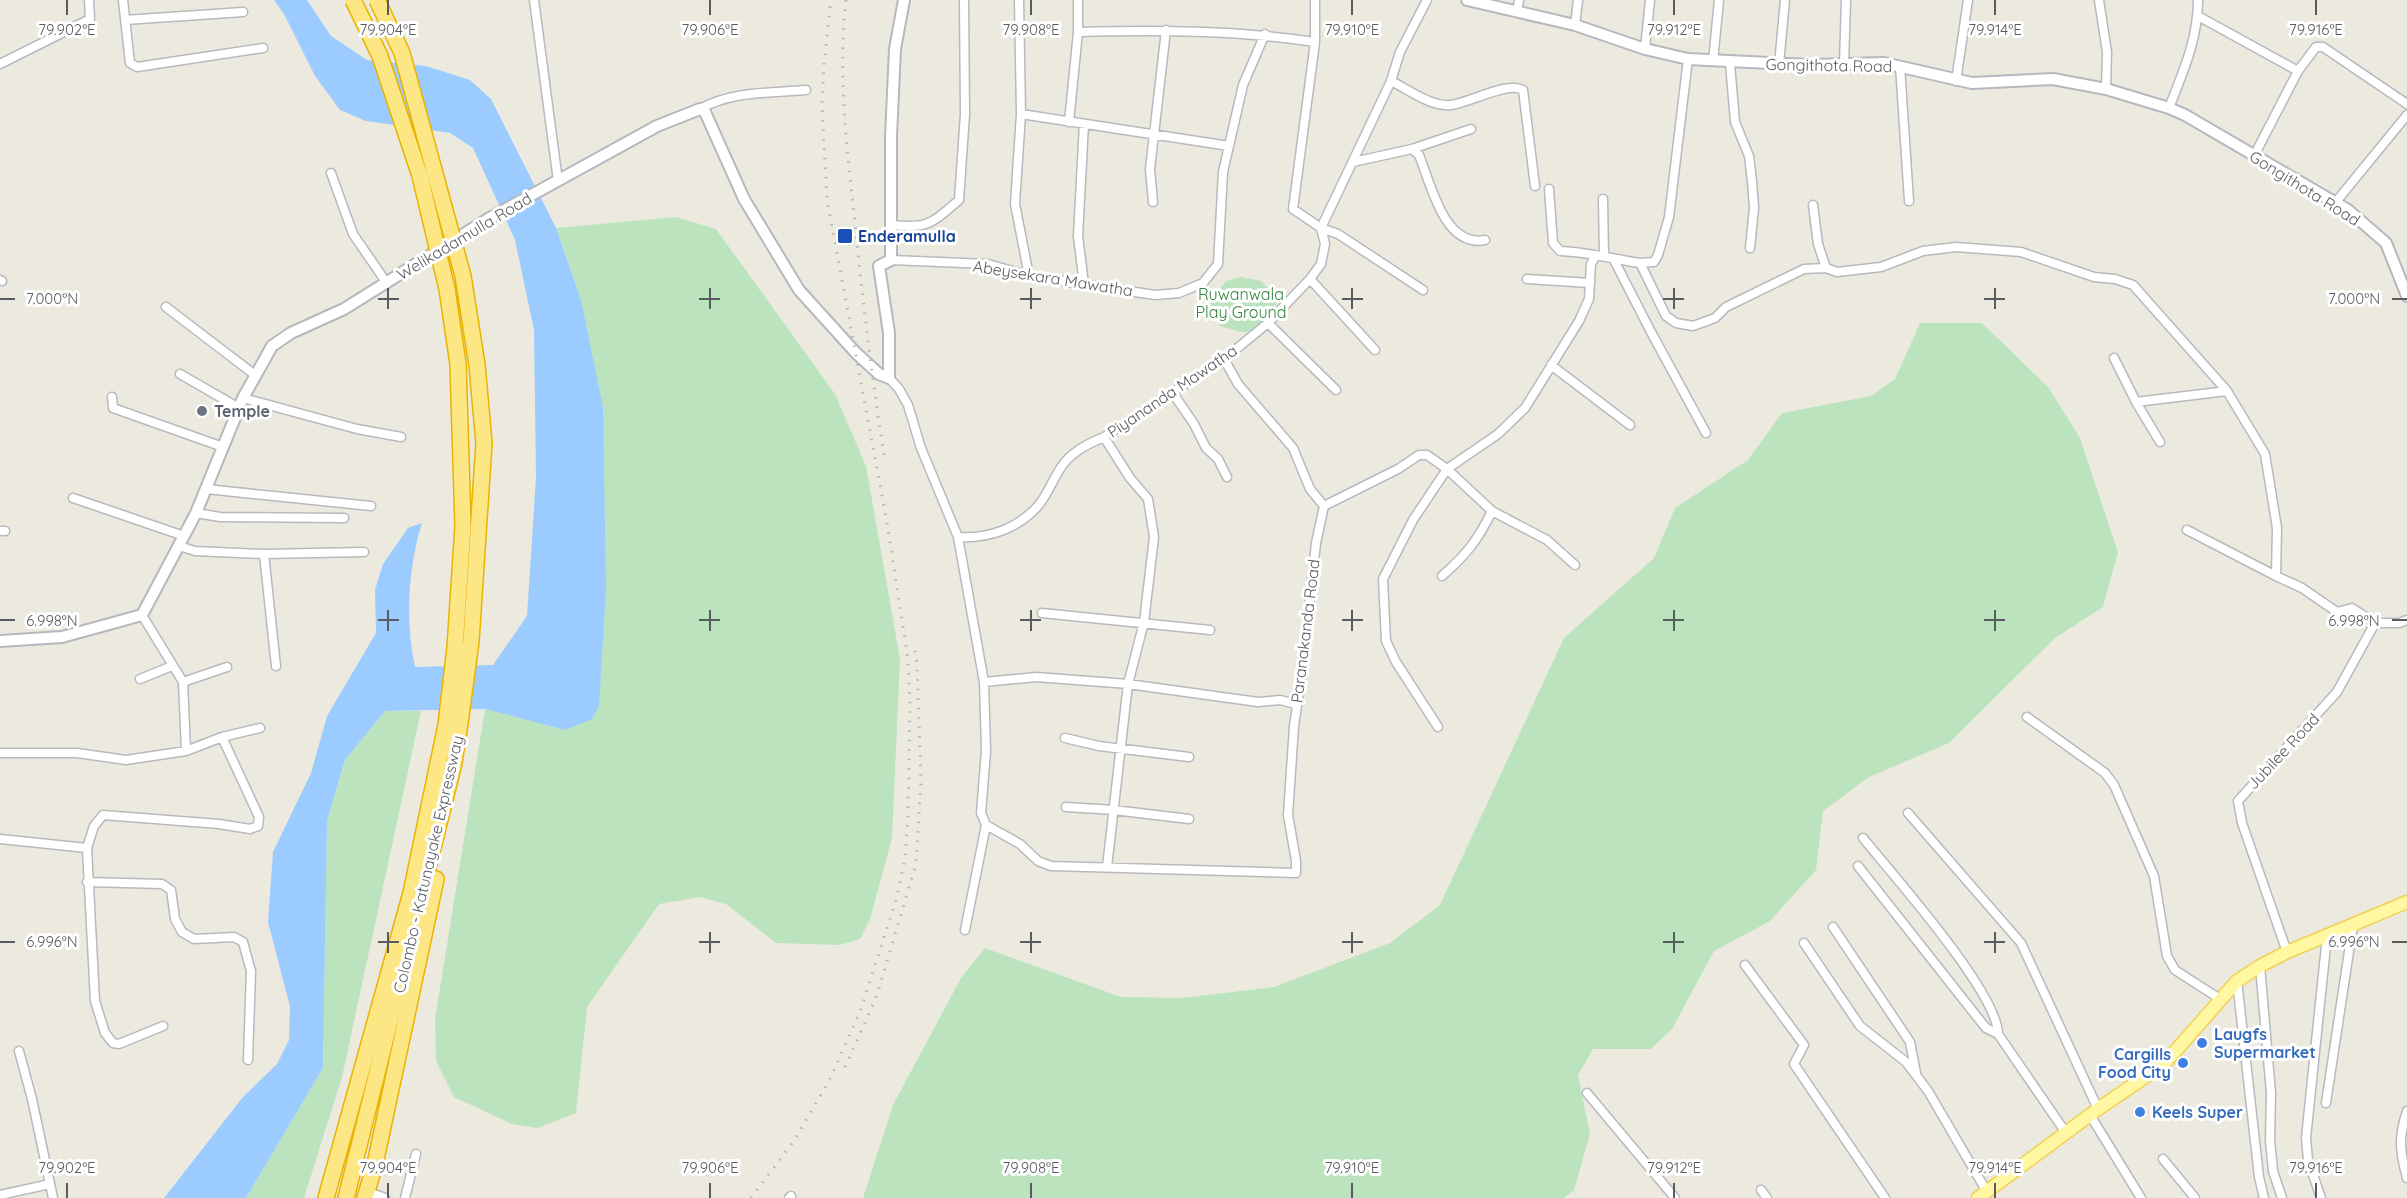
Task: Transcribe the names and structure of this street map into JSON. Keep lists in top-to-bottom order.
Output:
{
  "streets": {
    "highway": ["Colombo - Katunayake Expressway"],
    "street": [
      "Gongithota Road",
      "Welikadamulla Road",
      "Abeysekara Mawatha",
      "Piyananda Mawatha",
      "Paranakanda Road",
      "Jubilee Road"
    ]
  },
  "parks": ["Ruwanwala Play Ground"],
  "places": {
    "transit": ["Enderamulla"],
    "other": [
      "Temple",
      "Laugfs Supermarket",
      "Cargills Food City",
      "Keels Super"
    ]
  },
  "coordinates": [
    "79.902°E",
    "79.904°E",
    "79.906°E",
    "79.908°E",
    "79.910°E",
    "79.912°E",
    "79.914°E",
    "79.916°E",
    "7.000°N",
    "6.998°N",
    "6.996°N"
  ]
}
